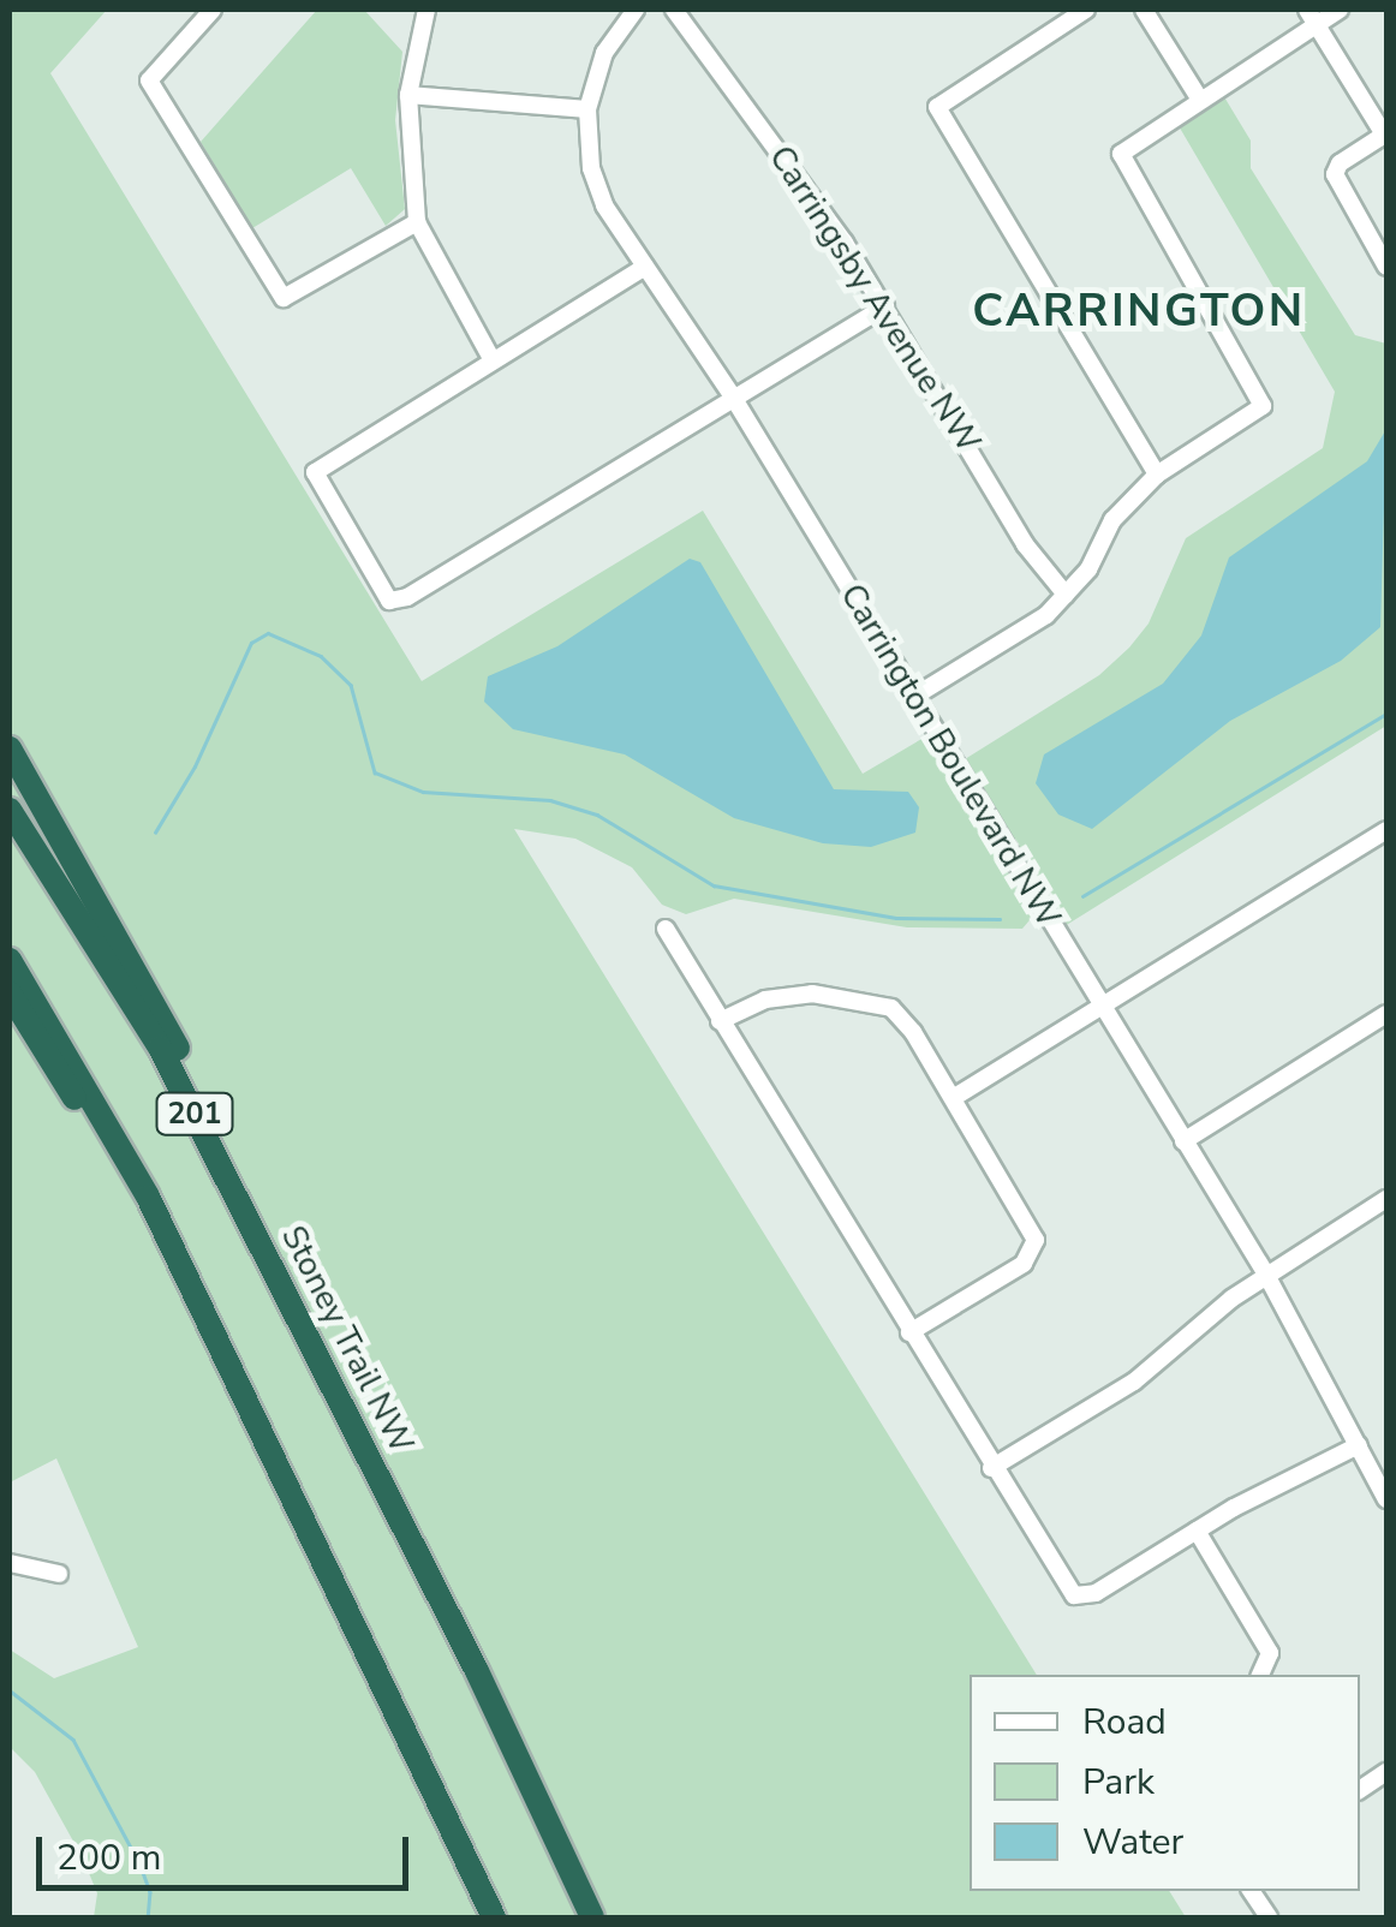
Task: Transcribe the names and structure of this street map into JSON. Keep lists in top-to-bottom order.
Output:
{
  "streets": {
    "highway": ["201", "Stoney Trail NW"],
    "street": ["Carringsby Avenue NW", "Carrington Boulevard NW"]
  },
  "districts": ["CARRINGTON"],
  "legend": ["Road", "Park", "Water"],
  "scale_bar": "200 m"
}
